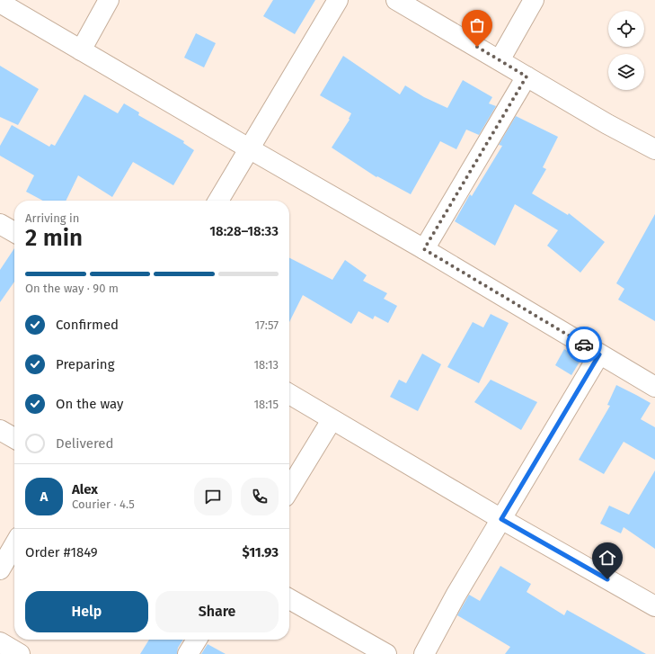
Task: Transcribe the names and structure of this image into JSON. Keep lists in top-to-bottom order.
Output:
{
  "page": {
    "heading": ["2 min", "Arriving in", "18:28–18:33"],
    "panel": [
      "Alex",
      "Courier · 4.5",
      "Order #1849",
      "$11.93"
    ],
    "bar": "On the way · 90 m",
    "list": [
      ["Confirmed", "17:57"],
      ["Preparing", "18:13"],
      ["On the way", "18:15"],
      "Delivered"
    ],
    "round": "A",
    "buttons": ["Help", "Share"]
  }
}
